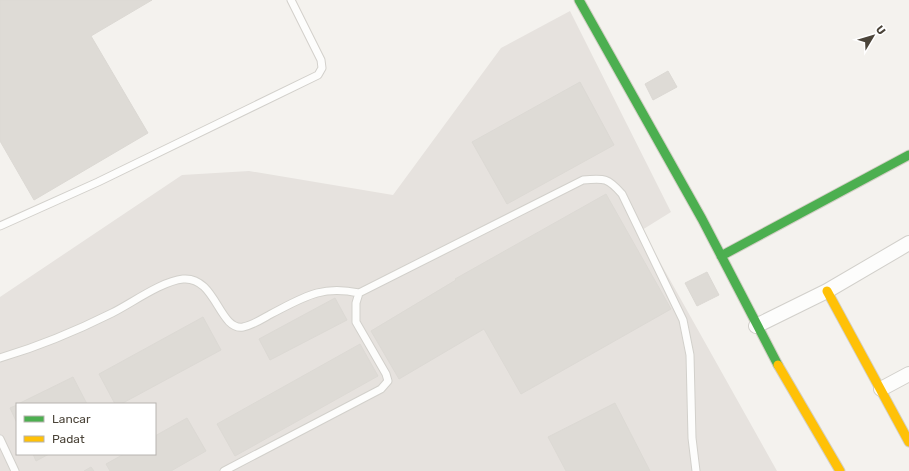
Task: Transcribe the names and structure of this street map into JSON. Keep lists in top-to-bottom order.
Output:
{
  "legend": ["Lancar", "Padat"],
  "north": "top right"
}
